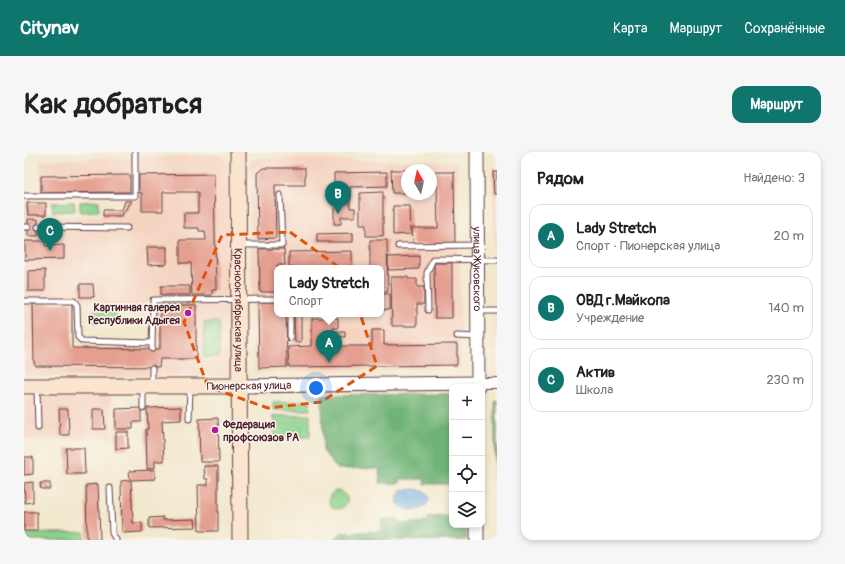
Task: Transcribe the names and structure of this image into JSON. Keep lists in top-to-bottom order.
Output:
{
  "streets": {
    "main road": ["Краснооктябрьская улица", "Пионерская улица"],
    "street": ["улица Жуковского"]
  },
  "crossings": [
    ["Краснооктябрьская улица", "Пионерская улица"]
  ],
  "places": ["Картинная галерея Республики Адыгея", "Федерация профсоюзов РА"],
  "north": "top",
  "page": {
    "header": "Citynav",
    "nav": ["Карта", "Маршрут", "Сохранённые"],
    "buttons": "Маршрут",
    "title": "Как добраться",
    "heading": ["Рядом", "Найдено: 3"],
    "pins": ["B", "C", "A"],
    "list": [
      {
        "mark": "A",
        "name": "Lady Stretch",
        "note": "Спорт · Пионерская улица",
        "value": "20 m"
      },
      {
        "mark": "B",
        "name": "ОВД г.Майкопа",
        "note": "Учреждение",
        "value": "140 m"
      },
      {
        "mark": "C",
        "name": "Актив",
        "note": "Школа",
        "value": "230 m"
      }
    ],
    "popup": ["Lady Stretch", "Спорт"],
    "map_buttons": ["+", "−"]
  }
}
